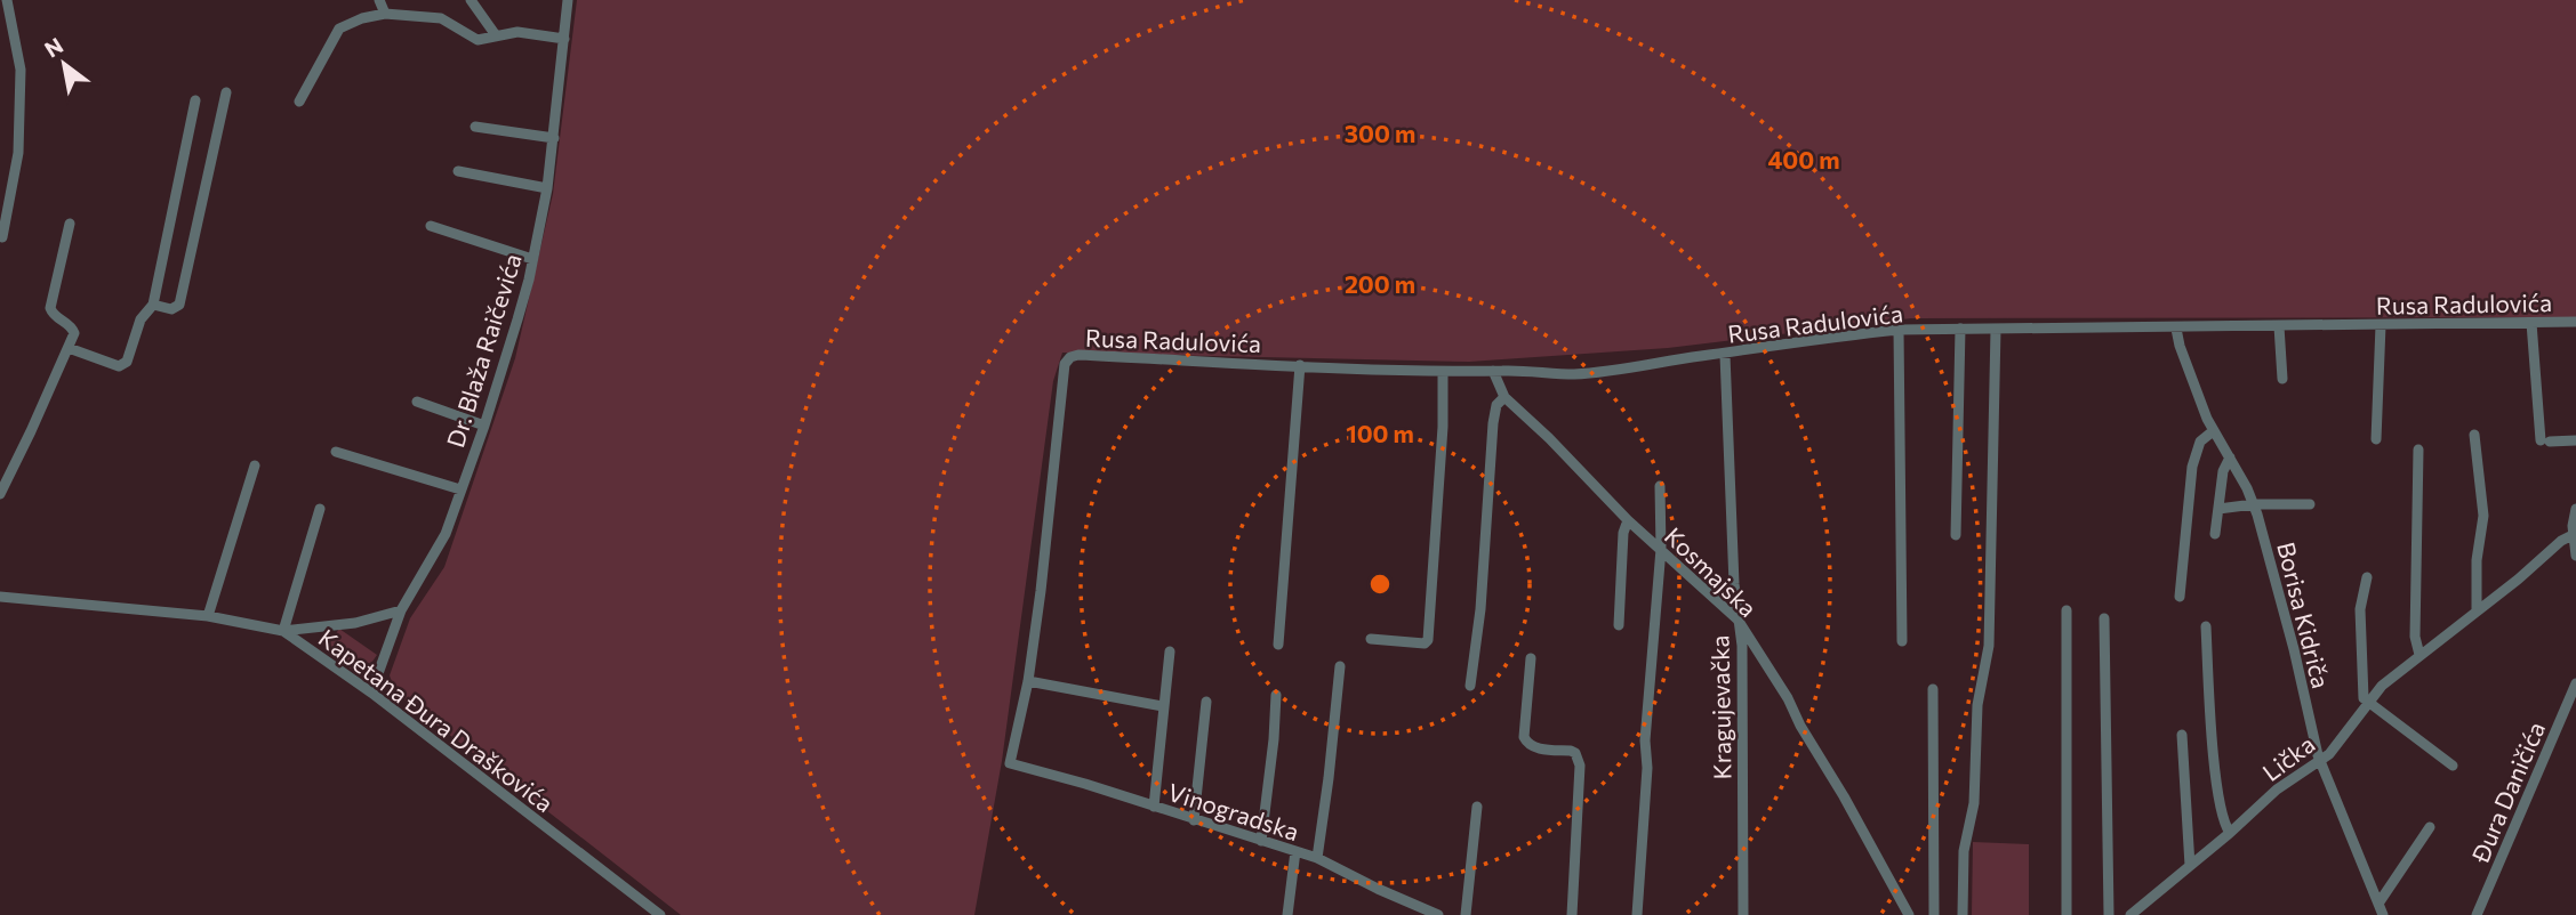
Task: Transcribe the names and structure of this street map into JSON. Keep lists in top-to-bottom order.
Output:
{
  "streets": {
    "street": [
      "Rusa Radulovića",
      "Dr. Blaža Raičevića",
      "Kosmajska",
      "Borisa Kidriča",
      "Kragujevačka",
      "Kapetana Đura Draškovića",
      "Lička",
      "Đura Daničića",
      "Vinogradska"
    ]
  },
  "crossings": [
    ["Rusa Radulovića", "Kosmajska"],
    ["Rusa Radulovića", "Borisa Kidriča"],
    ["Rusa Radulovića", "Kragujevačka"],
    ["Rusa Radulovića", "Vinogradska"],
    ["Dr. Blaža Raičevića", "Kapetana Đura Draškovića"],
    ["Kosmajska", "Kragujevačka"],
    ["Borisa Kidriča", "Lička"]
  ],
  "north": "top left",
  "rings": [
    "300 m",
    "400 m",
    "200 m",
    "100 m"
  ]
}
